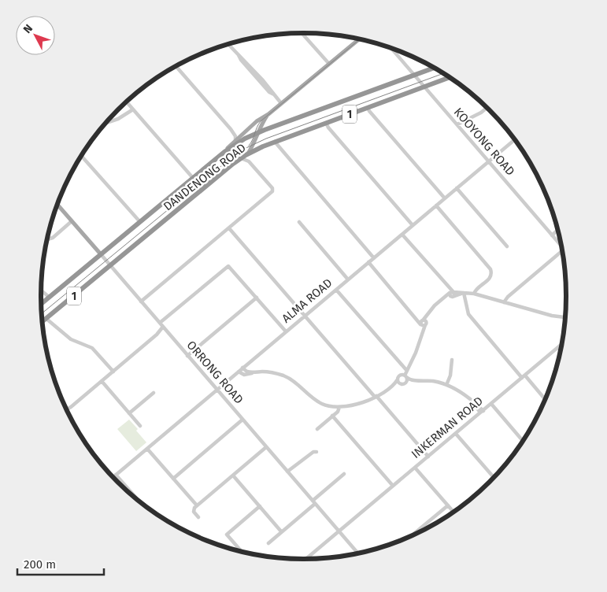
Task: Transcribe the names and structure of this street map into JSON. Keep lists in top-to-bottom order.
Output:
{
  "streets": {
    "highway": ["1", "DANDENONG ROAD"],
    "main road": ["ORRONG ROAD"],
    "street": ["KOOYONG ROAD", "ALMA ROAD", "INKERMAN ROAD"]
  },
  "crossings": [
    ["KOOYONG ROAD", "DANDENONG ROAD"],
    ["KOOYONG ROAD", "ALMA ROAD"],
    ["DANDENONG ROAD", "ORRONG ROAD"],
    ["ALMA ROAD", "ORRONG ROAD"],
    ["ORRONG ROAD", "INKERMAN ROAD"]
  ],
  "scale_bar": "200 m",
  "north": "top left"
}
